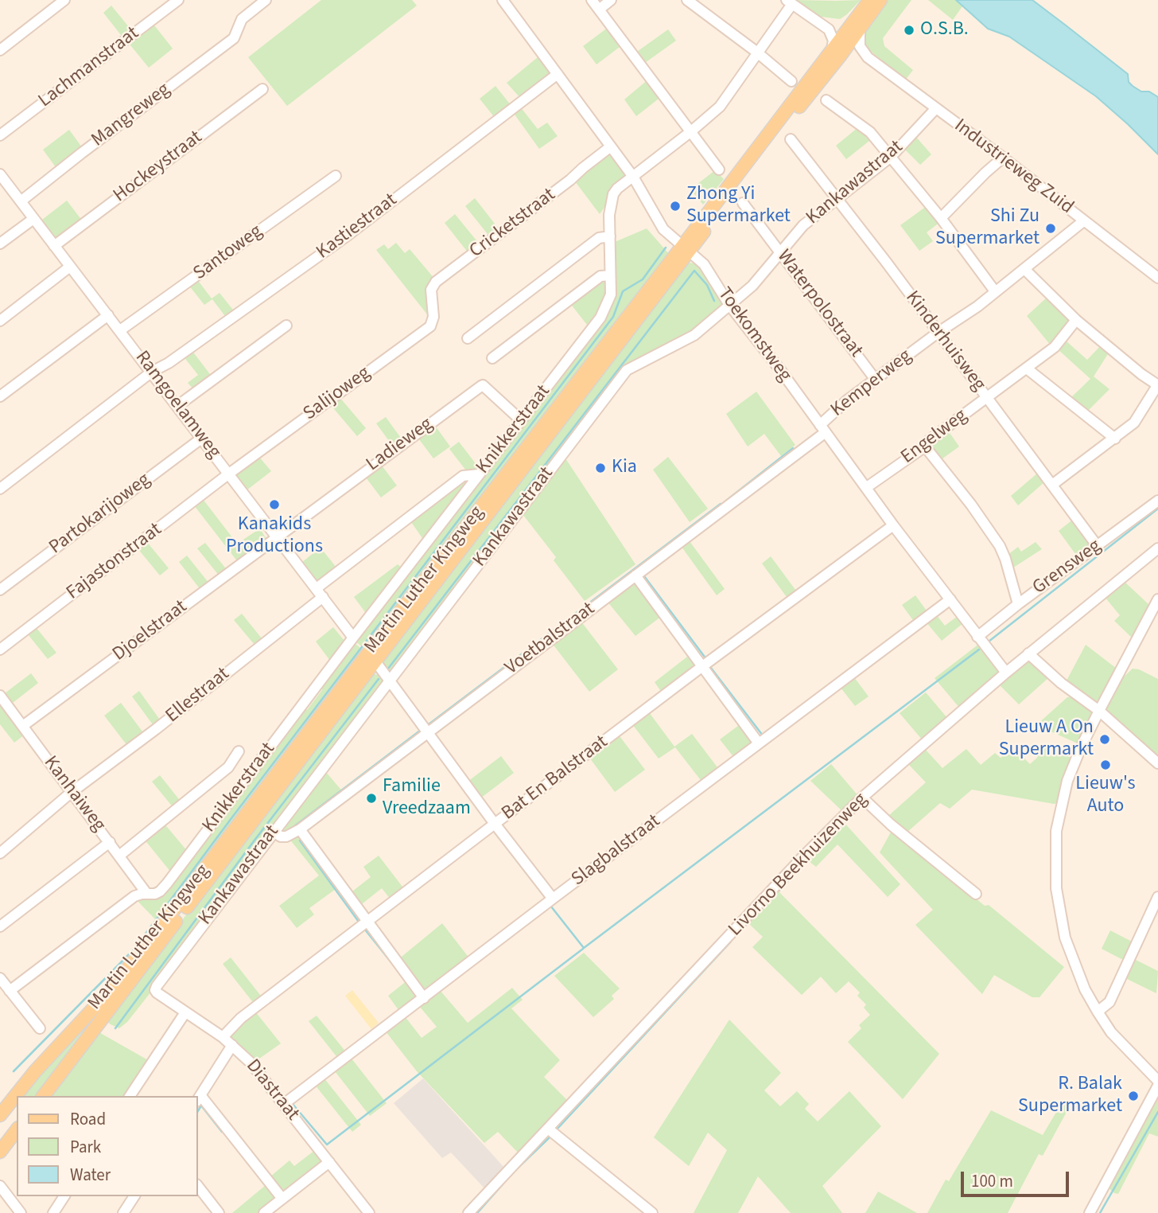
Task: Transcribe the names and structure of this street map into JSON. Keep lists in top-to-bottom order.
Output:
{
  "streets": {
    "main road": ["Martin Luther Kingweg"],
    "street": [
      "Lachmanstraat",
      "Mangreweg",
      "Hockeystraat",
      "Industrieweg Zuid",
      "Kankawastraat",
      "Cricketstraat",
      "Kastiestraat",
      "Santoweg",
      "Waterpolostraat",
      "Toekomstweg",
      "Kinderhuisweg",
      "Kemperweg",
      "Salijoweg",
      "Ramgoelamweg",
      "Knikkerstraat",
      "Engelweg",
      "Ladieweg",
      "Partokarijoweg",
      "Fajastonstraat",
      "Grensweg",
      "Djoelstraat",
      "Voetbalstraat",
      "Ellestraat",
      "Bat En Balstraat",
      "Kanhaiweg",
      "Slagbalstraat",
      "Livorno Beekhuizenweg",
      "Diastraat"
    ]
  },
  "crossings": [
    ["Mangreweg", "Ramgoelamweg"],
    ["Hockeystraat", "Ramgoelamweg"],
    ["Industrieweg Zuid", "Kankawastraat"],
    ["Industrieweg Zuid", "Kemperweg"],
    ["Kankawastraat", "Waterpolostraat"],
    ["Kankawastraat", "Toekomstweg"],
    ["Kankawastraat", "Kinderhuisweg"],
    ["Kankawastraat", "Voetbalstraat"],
    ["Kankawastraat", "Diastraat"],
    ["Cricketstraat", "Toekomstweg"],
    ["Cricketstraat", "Salijoweg"],
    ["Kastiestraat", "Toekomstweg"],
    ["Kastiestraat", "Ramgoelamweg"],
    ["Santoweg", "Ramgoelamweg"],
    ["Waterpolostraat", "Kemperweg"],
    ["Toekomstweg", "Kemperweg"],
    ["Toekomstweg", "Knikkerstraat"],
    ["Toekomstweg", "Engelweg"],
    ["Toekomstweg", "Grensweg"],
    ["Toekomstweg", "Martin Luther Kingweg"],
    ["Toekomstweg", "Voetbalstraat"],
    ["Toekomstweg", "Bat En Balstraat"],
    ["Toekomstweg", "Slagbalstraat"],
    ["Toekomstweg", "Livorno Beekhuizenweg"],
    ["Kinderhuisweg", "Kemperweg"],
    ["Kinderhuisweg", "Engelweg"],
    ["Kinderhuisweg", "Grensweg"],
    ["Kemperweg", "Voetbalstraat"],
    ["Salijoweg", "Ramgoelamweg"],
    ["Salijoweg", "Fajastonstraat"],
    ["Ramgoelamweg", "Knikkerstraat"],
    ["Ramgoelamweg", "Ladieweg"],
    ["Ramgoelamweg", "Partokarijoweg"],
    ["Ramgoelamweg", "Fajastonstraat"],
    ["Ramgoelamweg", "Djoelstraat"],
    ["Ramgoelamweg", "Ellestraat"],
    ["Knikkerstraat", "Ladieweg"],
    ["Knikkerstraat", "Kanhaiweg"],
    ["Ladieweg", "Djoelstraat"],
    ["Djoelstraat", "Kanhaiweg"],
    ["Ellestraat", "Kanhaiweg"],
    ["Bat En Balstraat", "Diastraat"],
    ["Slagbalstraat", "Diastraat"]
  ],
  "places": [
    "O.S.B.",
    "Zhong Yi Supermarket",
    "Shi Zu Supermarket",
    "Kia",
    "Kanakids Productions",
    "Lieuw A On Supermarkt",
    "Lieuw's Auto",
    "Familie Vreedzaam",
    "R. Balak Supermarket"
  ],
  "legend": ["Road", "Park", "Water"],
  "scale_bar": "100 m"
}
